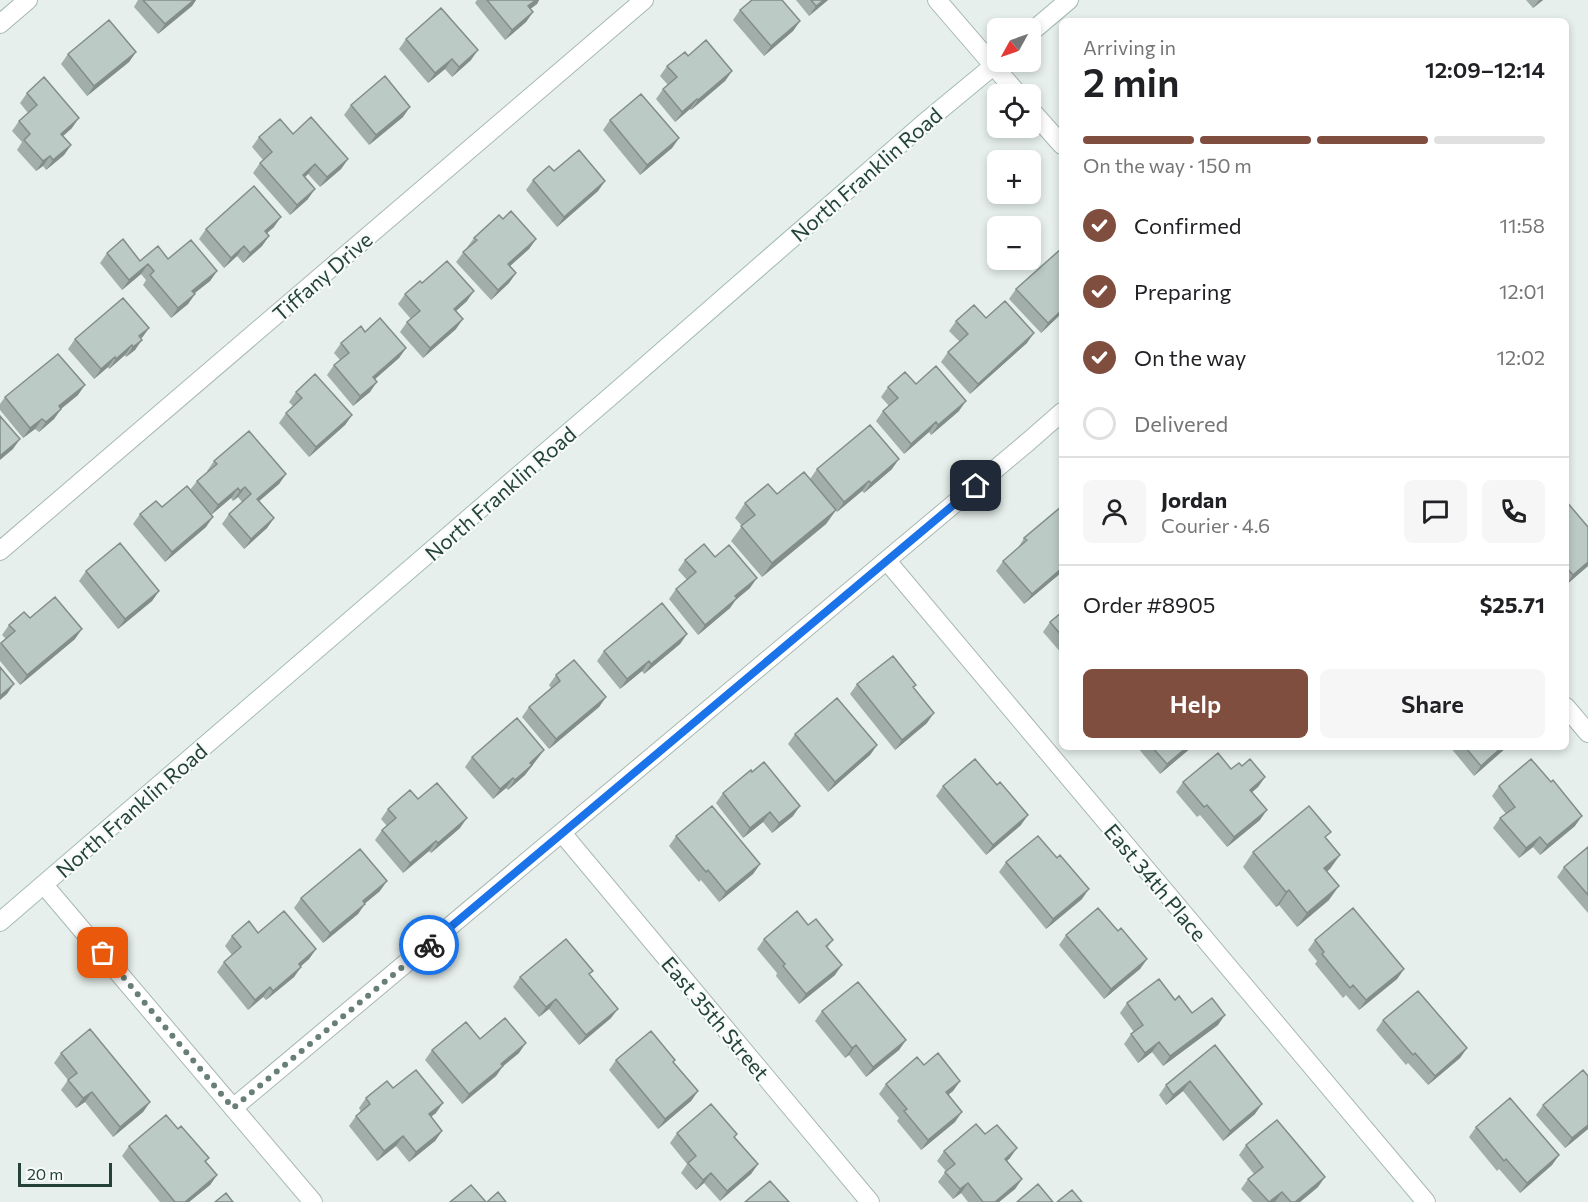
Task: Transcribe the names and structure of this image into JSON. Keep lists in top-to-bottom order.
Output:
{
  "streets": {
    "street": [
      "North Franklin Road",
      "Tiffany Drive",
      "East 34th Place",
      "East 35th Street"
    ]
  },
  "scale_bar": "20 m",
  "north": "bottom left",
  "page": {
    "map_buttons": ["+", "−"],
    "heading": ["2 min", "Arriving in", "12:09–12:14"],
    "panel": [
      "Jordan",
      "Courier · 4.6",
      "Order #8905",
      "$25.71"
    ],
    "bar": "On the way · 150 m",
    "list": [
      ["Confirmed", "11:58"],
      ["Preparing", "12:01"],
      ["On the way", "12:02"],
      "Delivered"
    ],
    "buttons": ["Help", "Share"],
    "scale": "20 m"
  }
}
